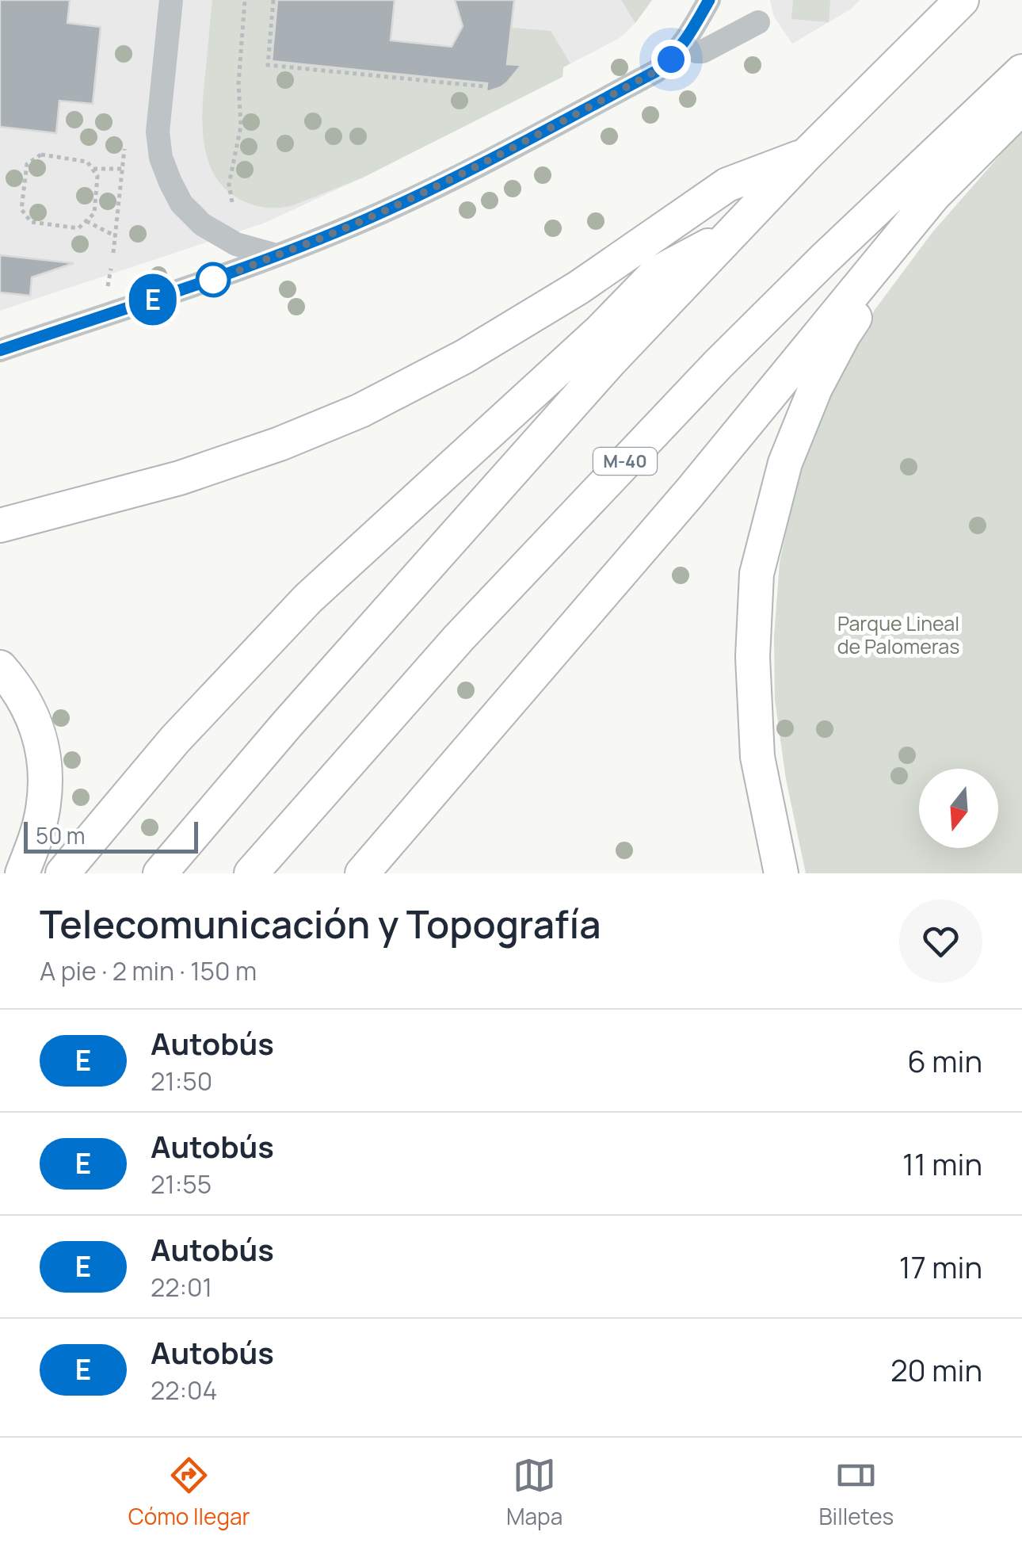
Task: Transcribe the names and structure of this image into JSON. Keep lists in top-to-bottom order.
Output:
{
  "streets": {
    "highway": ["M-40"]
  },
  "parks": ["Parque Lineal de Palomeras"],
  "lines": ["bus line E"],
  "scale_bar": "50 m",
  "north": "bottom",
  "page": {
    "on_map": "E",
    "scale": "50 m",
    "heading": ["Telecomunicación y Topografía", "A pie · 2 min · 150 m"],
    "list": [
      {
        "mark": "E",
        "name": "Autobús",
        "note": "21:50",
        "value": "6 min"
      },
      {
        "mark": "E",
        "name": "Autobús",
        "note": "21:55",
        "value": "11 min"
      },
      {
        "mark": "E",
        "name": "Autobús",
        "note": "22:01",
        "value": "17 min"
      },
      {
        "mark": "E",
        "name": "Autobús",
        "note": "22:04",
        "value": "20 min"
      }
    ],
    "tabs": ["Cómo llegar", "Mapa", "Billetes"]
  }
}
